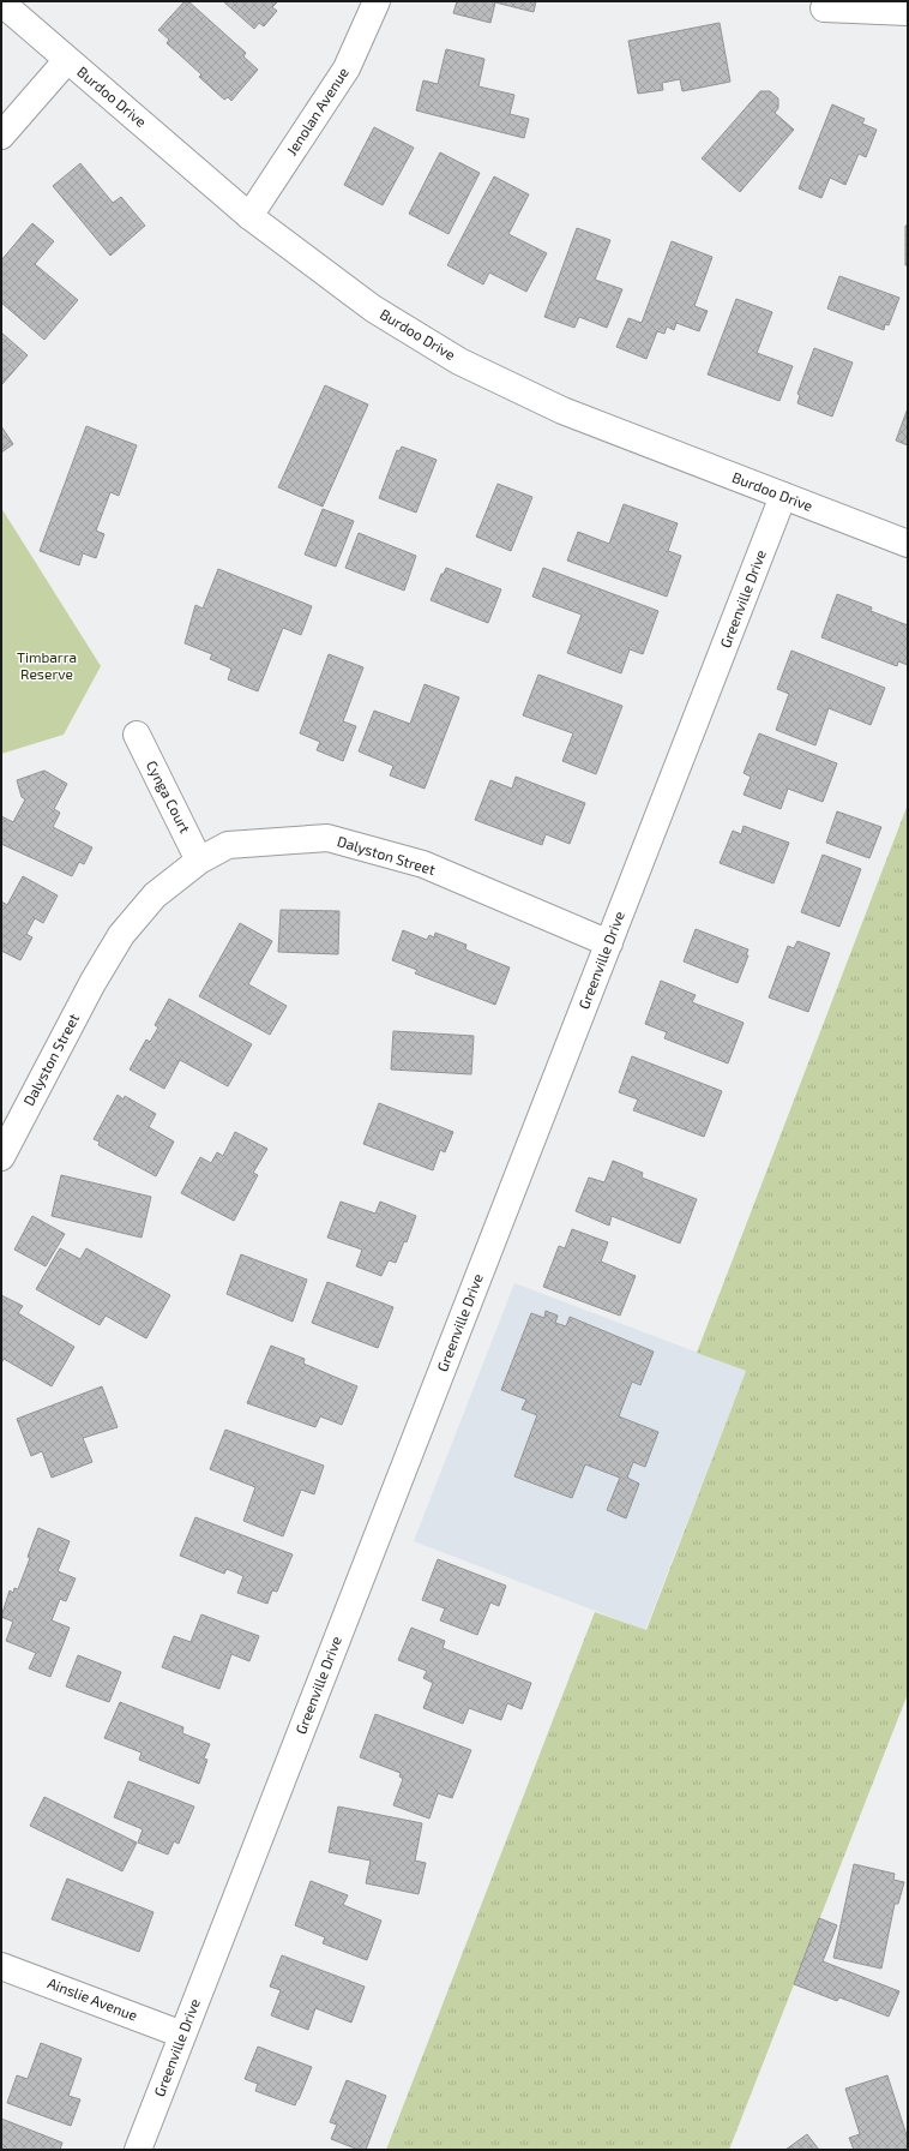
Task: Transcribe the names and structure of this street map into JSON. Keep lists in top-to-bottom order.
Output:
{
  "streets": {
    "street": [
      "Burdoo Drive",
      "Jenolan Avenue",
      "Greenville Drive",
      "Cynga Court",
      "Dalyston Street",
      "Ainslie Avenue"
    ]
  },
  "crossings": [
    ["Burdoo Drive", "Jenolan Avenue"],
    ["Burdoo Drive", "Greenville Drive"],
    ["Greenville Drive", "Dalyston Street"],
    ["Greenville Drive", "Ainslie Avenue"],
    ["Cynga Court", "Dalyston Street"]
  ],
  "parks": ["Timbarra Reserve"]
}
